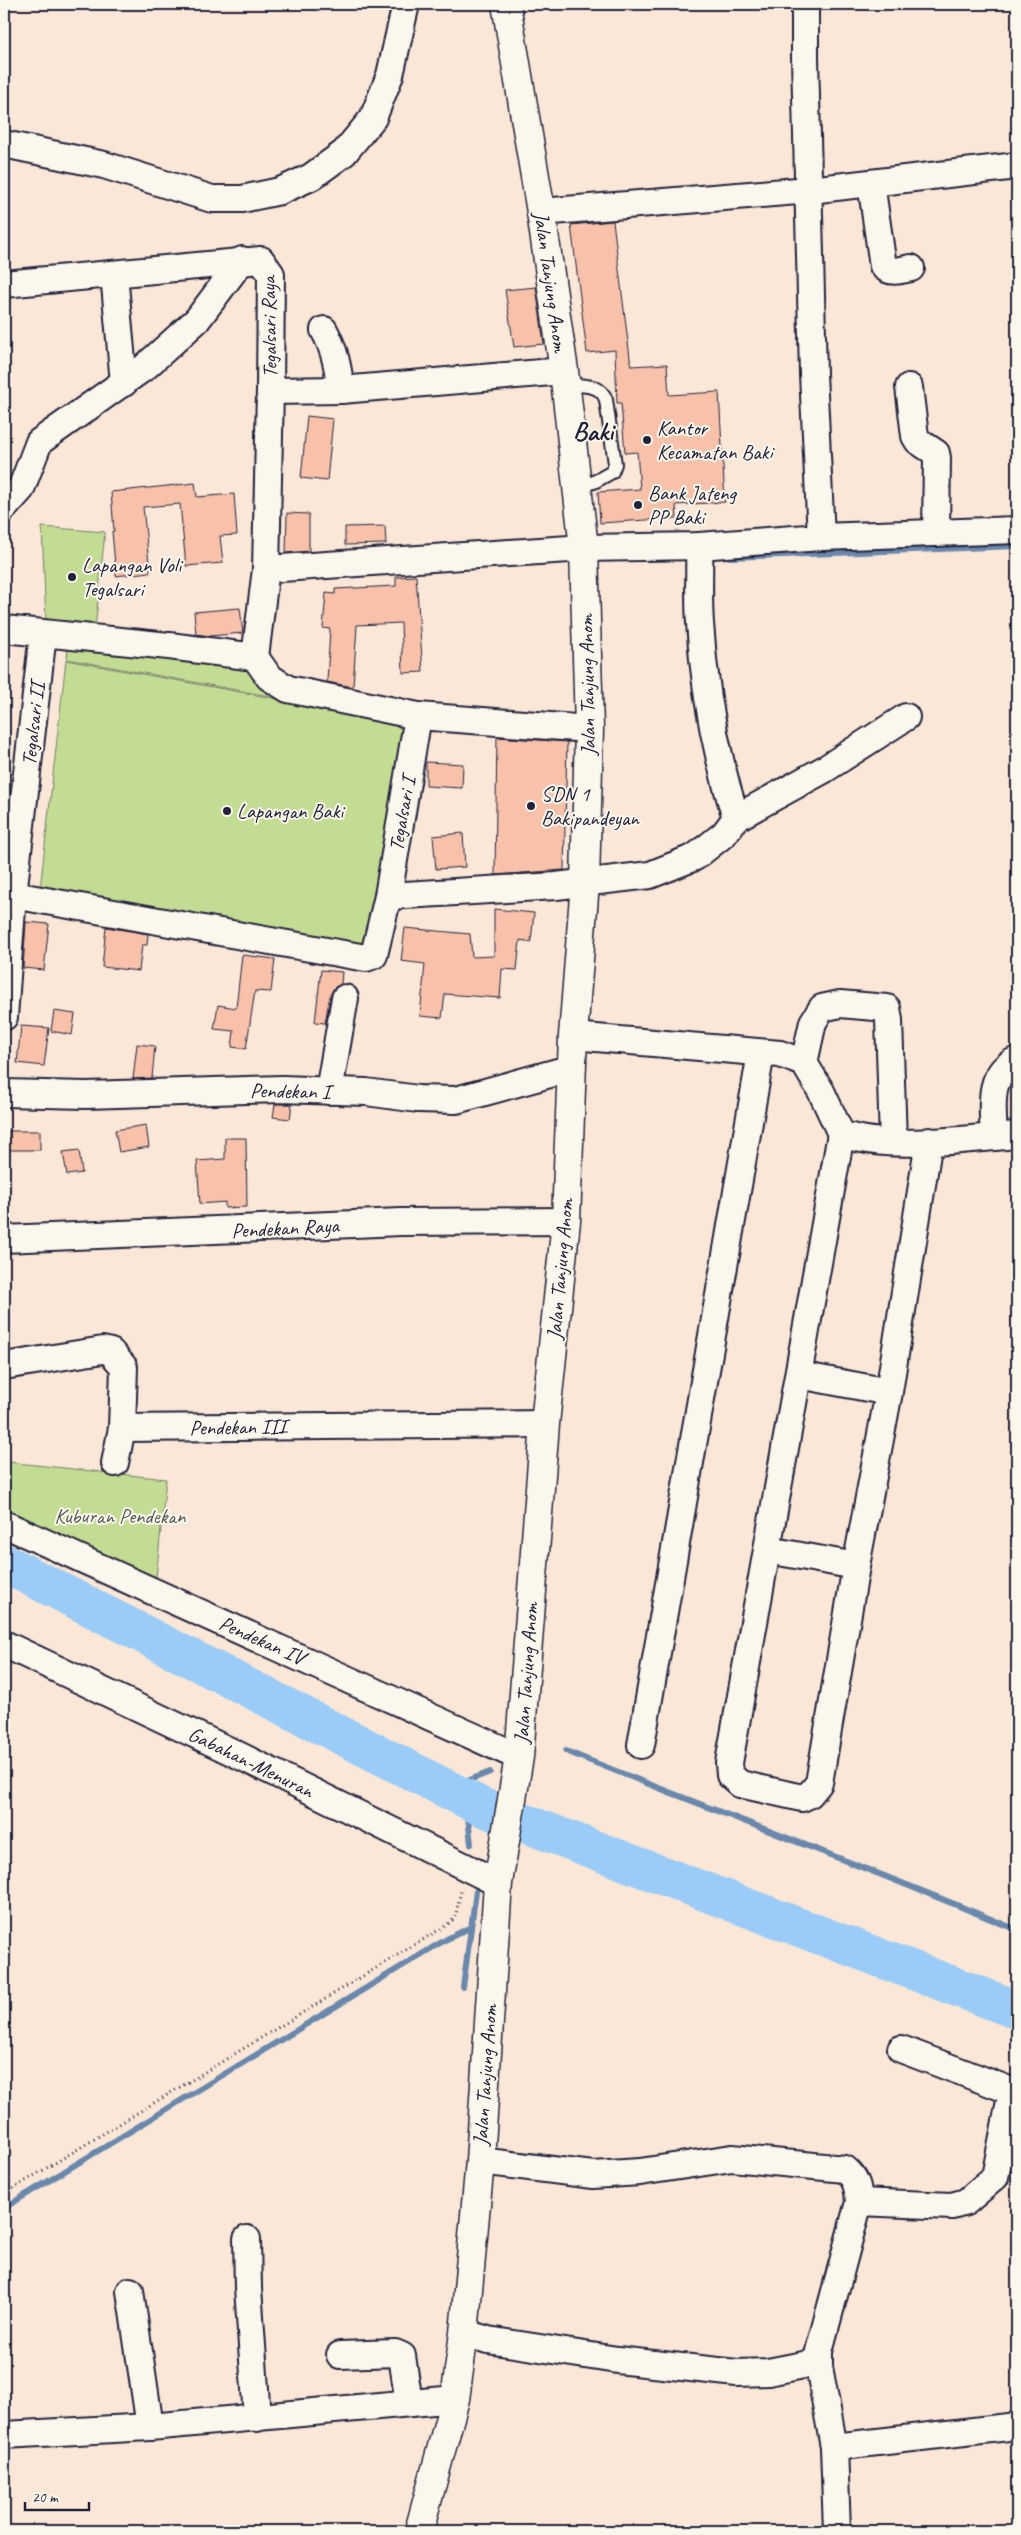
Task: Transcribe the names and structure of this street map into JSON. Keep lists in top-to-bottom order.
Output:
{
  "streets": {
    "main road": ["Jalan Tanjung Anom"],
    "street": [
      "Tegalsari Raya",
      "Tegalsari II",
      "Tegalsari I",
      "Pendekan I",
      "Pendekan Raya",
      "Pendekan III",
      "Pendekan IV",
      "Gabahan-Menuran"
    ]
  },
  "crossings": [
    ["Jalan Tanjung Anom", "Tegalsari Raya"],
    ["Jalan Tanjung Anom", "Pendekan I"],
    ["Jalan Tanjung Anom", "Pendekan Raya"],
    ["Jalan Tanjung Anom", "Pendekan III"],
    ["Jalan Tanjung Anom", "Pendekan IV"],
    ["Jalan Tanjung Anom", "Gabahan-Menuran"],
    ["Tegalsari II", "Tegalsari I"]
  ],
  "districts": ["Baki"],
  "parks": ["Kuburan Pendekan"],
  "places": [
    "Kantor Kecamatan Baki",
    "Bank Jateng PP Baki",
    "Lapangan Voli Tegalsari",
    "SDN 1 Bakipandeyan",
    "Lapangan Baki"
  ],
  "scale_bar": "20 m"
}
